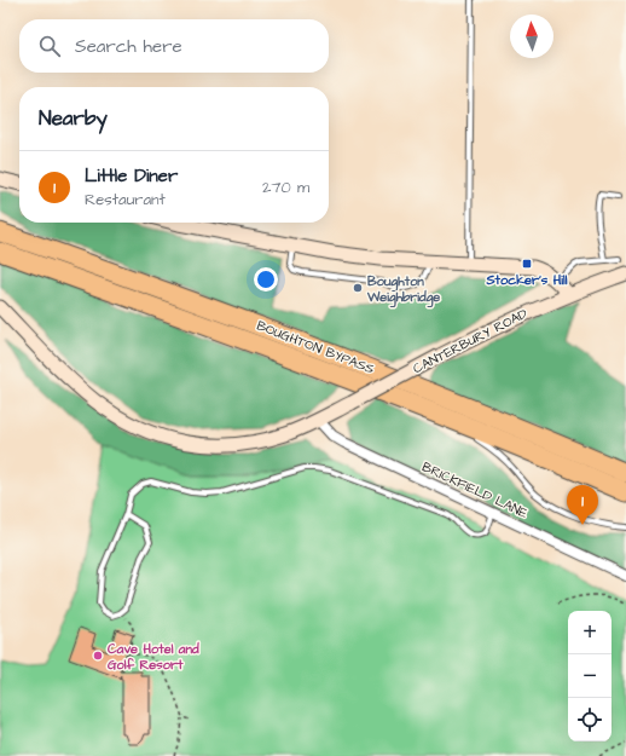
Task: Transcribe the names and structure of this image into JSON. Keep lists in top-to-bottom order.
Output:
{
  "streets": {
    "highway": ["BOUGHTON BYPASS"],
    "street": ["CANTERBURY ROAD", "BRICKFIELD LANE"]
  },
  "crossings": [
    ["CANTERBURY ROAD", "BRICKFIELD LANE"]
  ],
  "places": {
    "transit": ["Stocker's Hill"],
    "other": ["Boughton Weighbridge", "Cave Hotel and Golf Resort"]
  },
  "north": "top",
  "page": {
    "search": "Search here",
    "heading": "Nearby",
    "list": [
      {
        "mark": "1",
        "name": "Little Diner",
        "note": "Restaurant",
        "value": "270 m"
      }
    ],
    "pins": "1",
    "map_buttons": ["+", "−"]
  }
}
